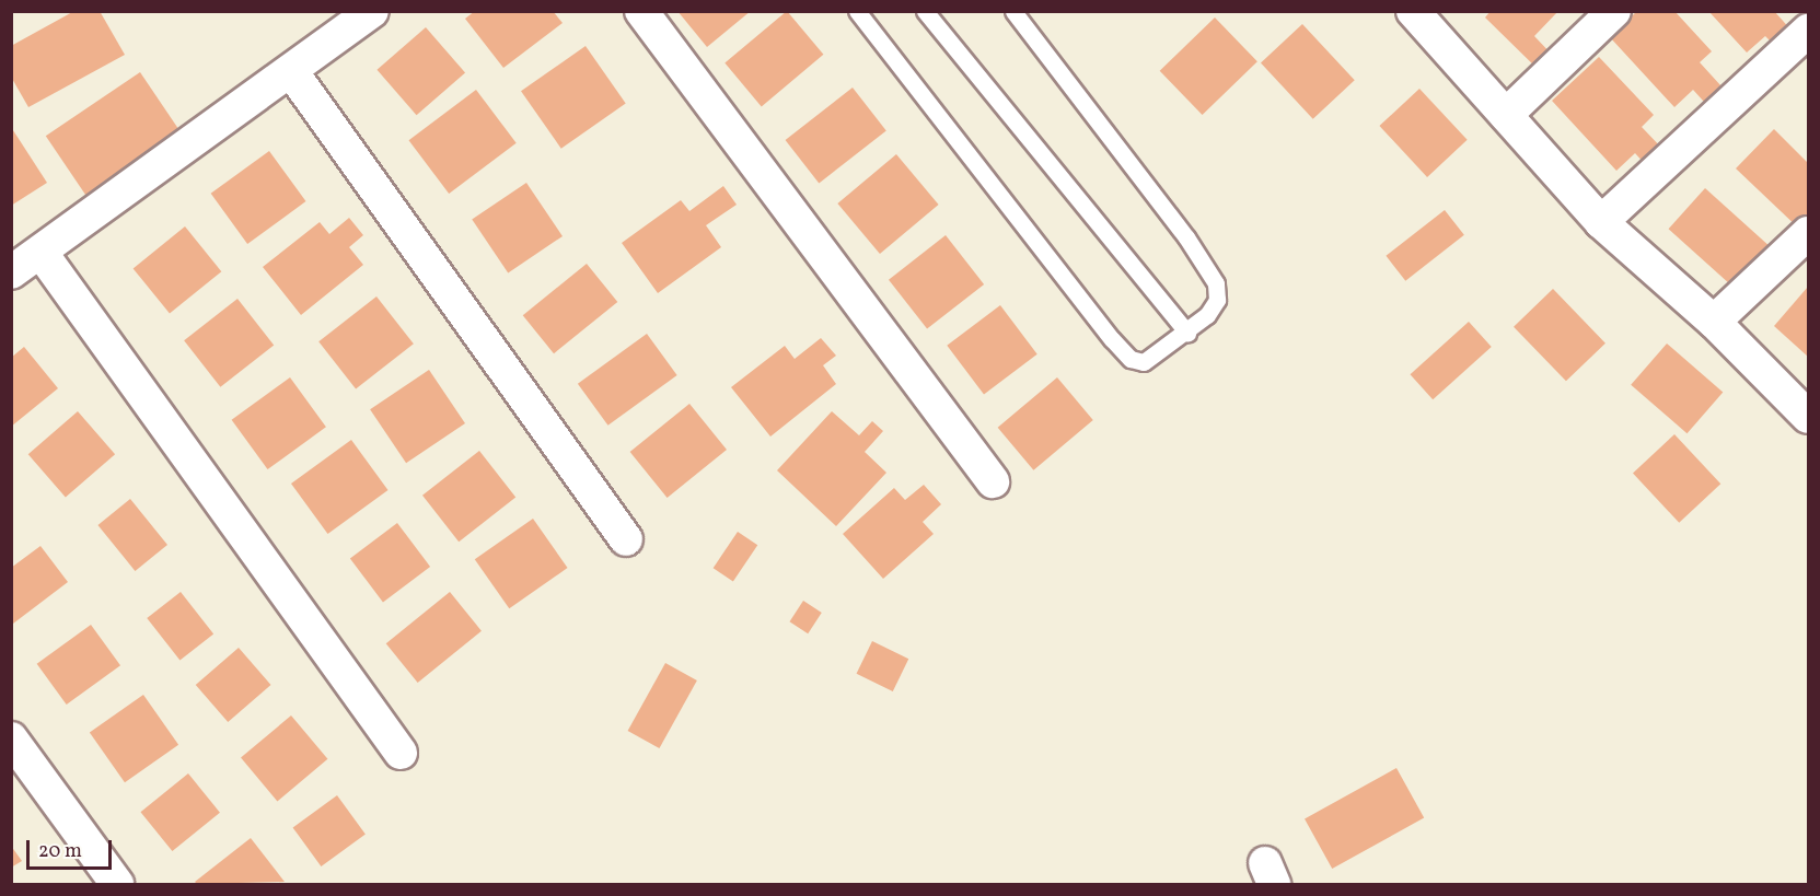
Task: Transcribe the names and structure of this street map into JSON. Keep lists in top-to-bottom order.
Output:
{
  "scale_bar": "20 m"
}
